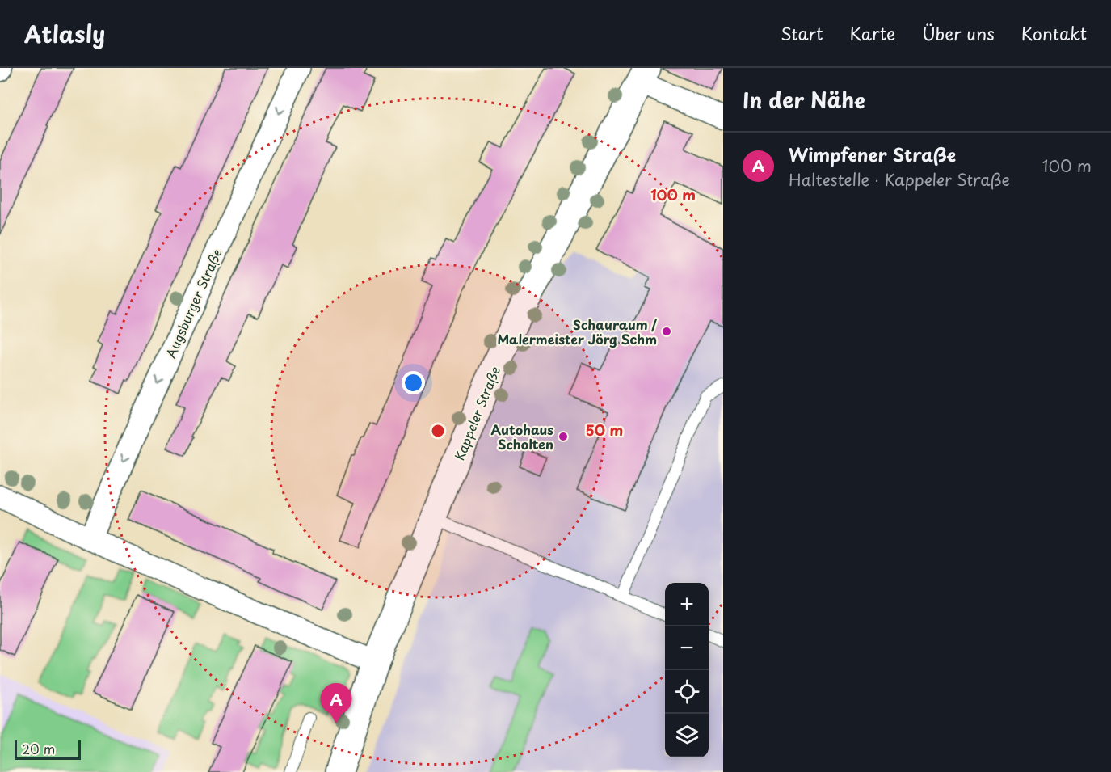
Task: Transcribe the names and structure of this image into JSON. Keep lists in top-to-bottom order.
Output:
{
  "streets": {
    "street": ["Augsburger Straße", "Kappeler Straße"]
  },
  "one_way": ["Augsburger Straße"],
  "places": ["Schauraum / Malermeister Jörg Schm", "Autohaus Scholten"],
  "scale_bar": "20 m",
  "page": {
    "header": "Atlasly",
    "nav": [
      "Start",
      "Karte",
      "Über uns",
      "Kontakt"
    ],
    "heading": "In der Nähe",
    "list": [
      {
        "mark": "A",
        "name": "Wimpfener Straße",
        "note": "Haltestelle · Kappeler Straße",
        "value": "100 m"
      }
    ],
    "map_buttons": ["+", "−"],
    "pins": "A",
    "scale": "20 m"
  },
  "rings": ["100 m", "50 m"]
}
